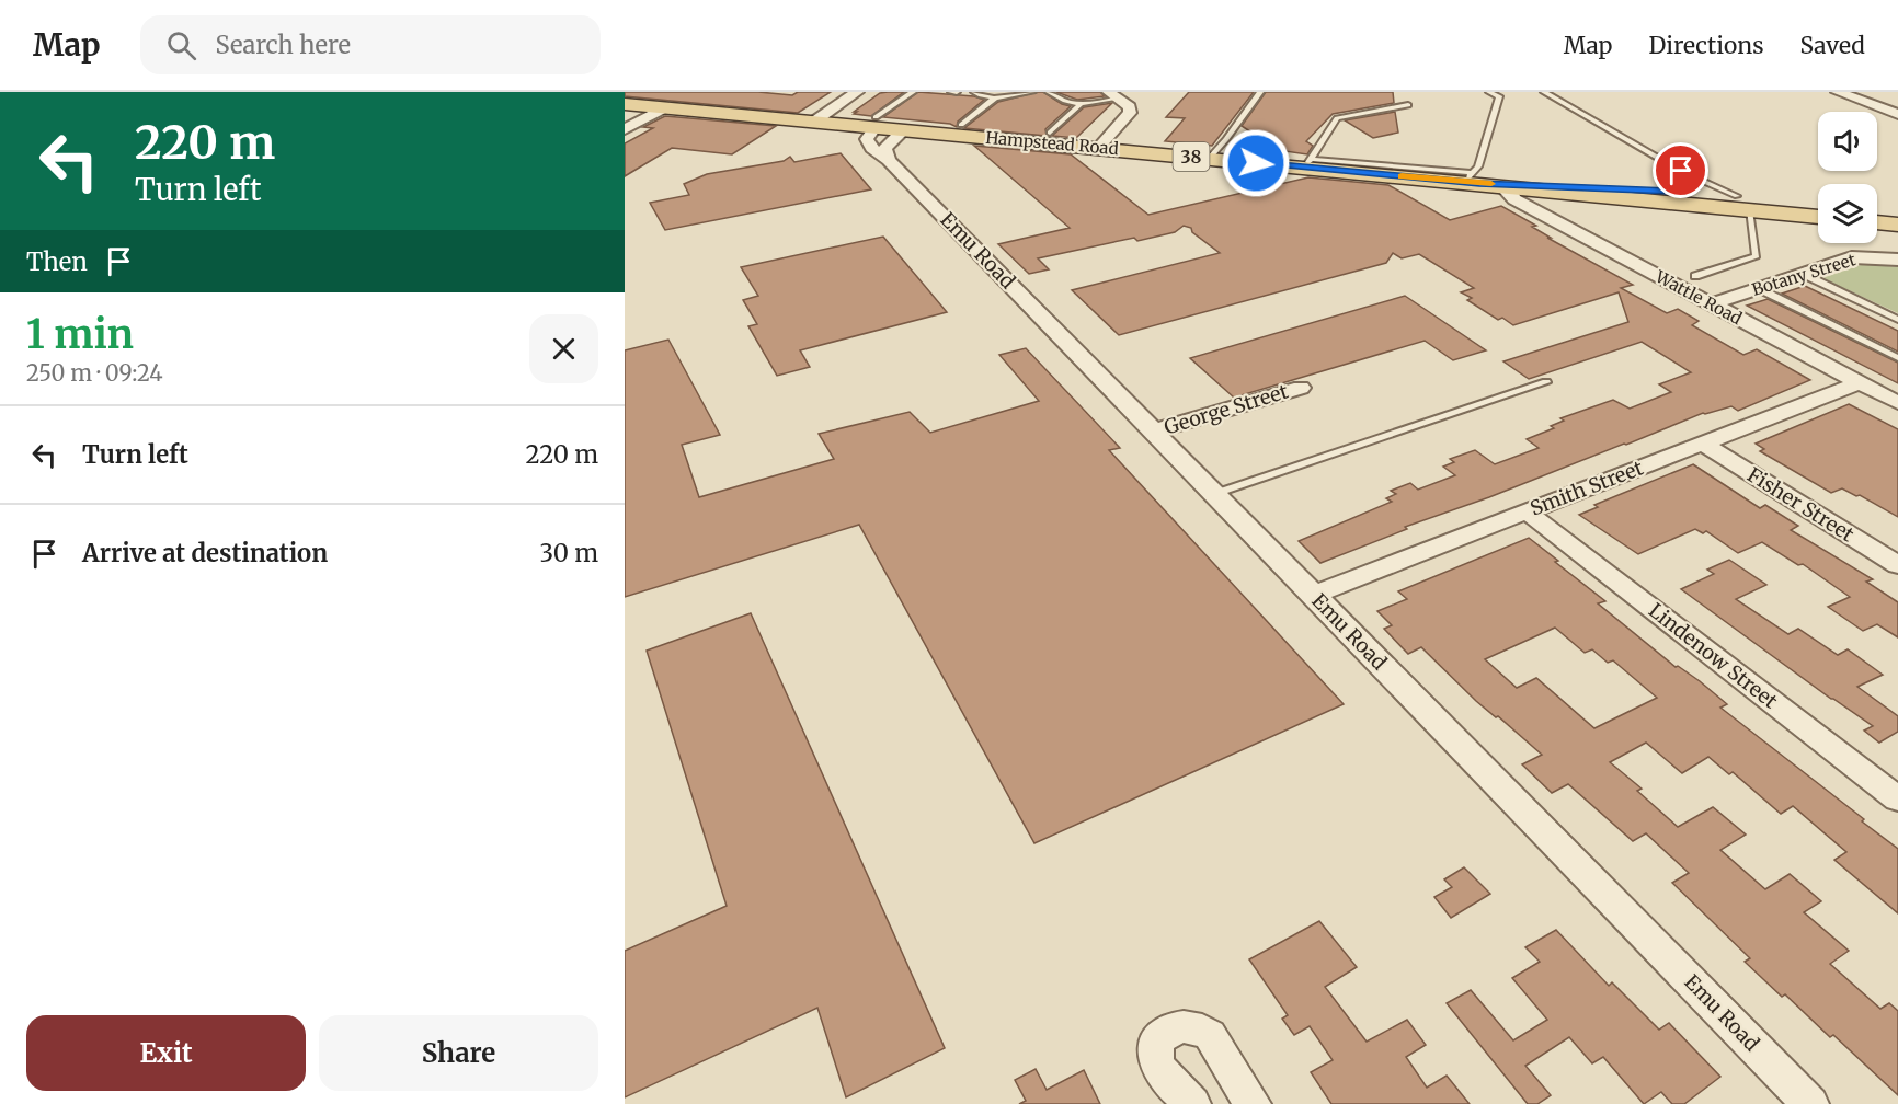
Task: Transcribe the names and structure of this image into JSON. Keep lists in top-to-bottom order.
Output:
{
  "streets": {
    "main road": ["Hampstead Road", "38"],
    "street": [
      "Emu Road",
      "Botany Street",
      "Wattle Road",
      "George Street",
      "Smith Street",
      "Fisher Street",
      "Lindenow Street"
    ]
  },
  "crossings": [
    ["Hampstead Road", "Emu Road"],
    ["Hampstead Road", "Wattle Road"],
    ["Emu Road", "George Street"],
    ["Emu Road", "Smith Street"],
    ["Botany Street", "Wattle Road"],
    ["Wattle Road", "Smith Street"],
    ["Smith Street", "Fisher Street"],
    ["Smith Street", "Lindenow Street"]
  ],
  "page": {
    "header": "Map",
    "search": "Search here",
    "nav": ["Map", "Directions", "Saved"],
    "turn": ["220 m", "Turn left"],
    "then": "Then",
    "heading": ["1 min", "250 m · 09:24"],
    "list": [
      {
        "name": "Turn left",
        "value": "220 m"
      },
      {
        "name": "Arrive at destination",
        "value": "30 m"
      }
    ],
    "buttons": ["Exit", "Share"]
  }
}
